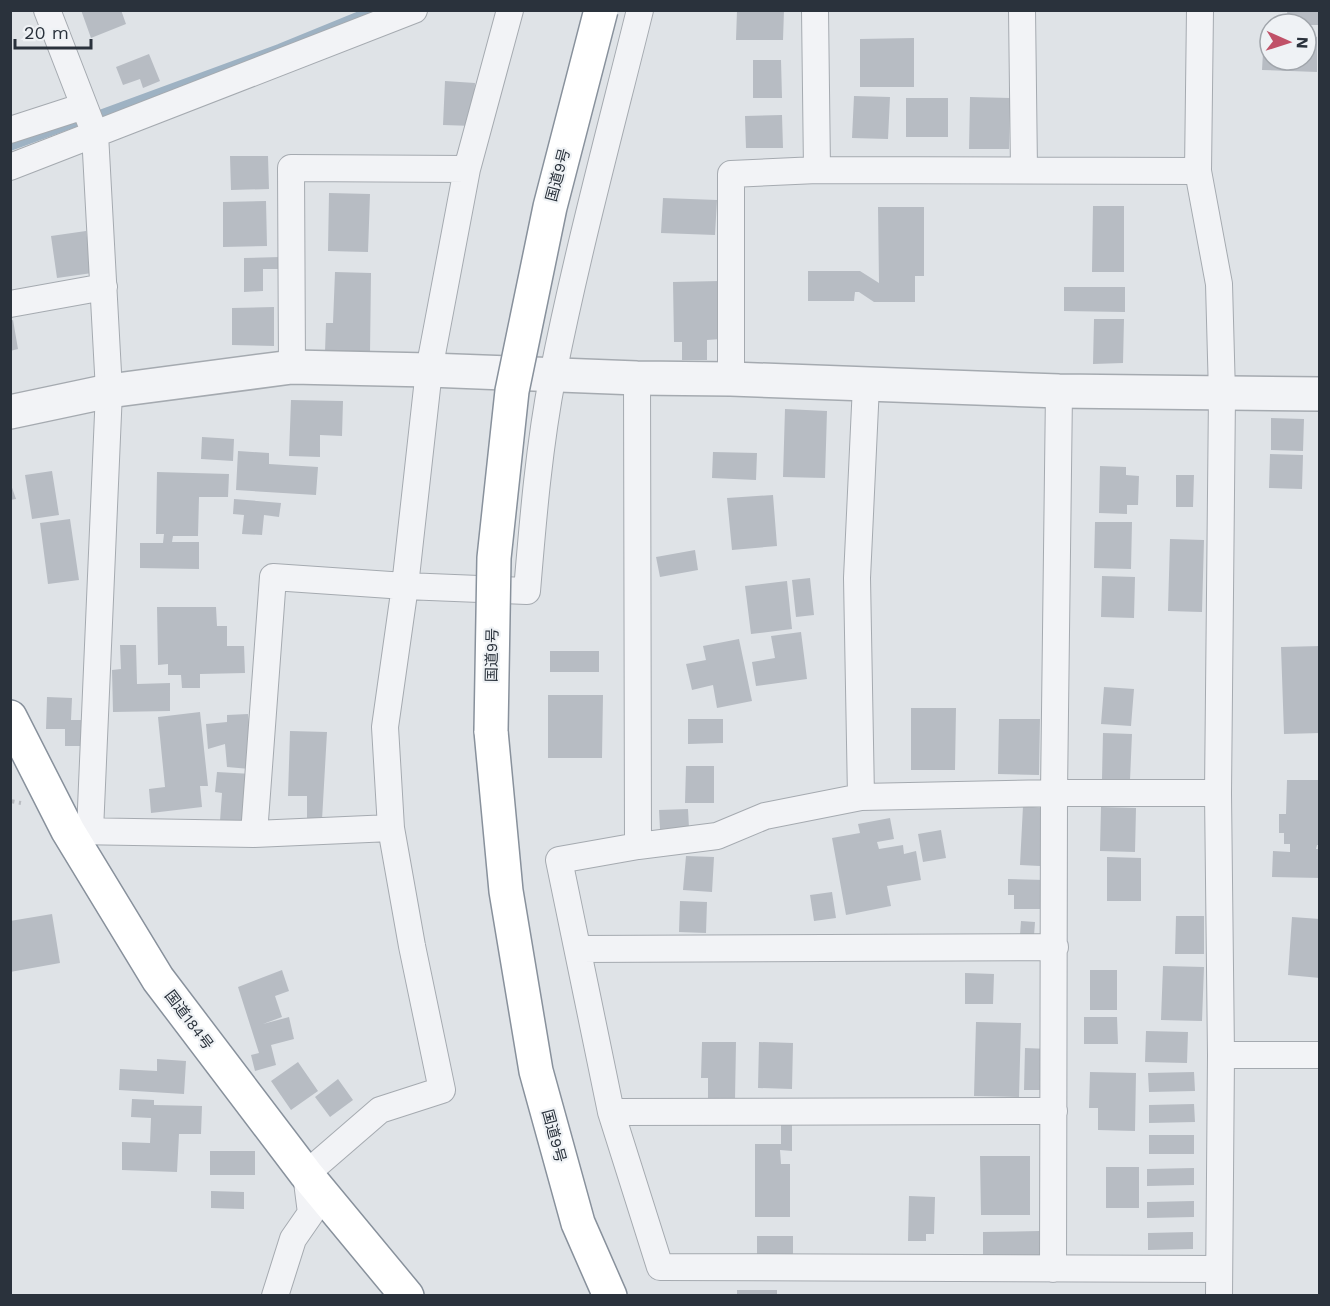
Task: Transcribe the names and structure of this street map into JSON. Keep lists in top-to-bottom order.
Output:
{
  "streets": {
    "highway": ["国道9号", "国道184号"]
  },
  "scale_bar": "20 m",
  "north": "right"
}
